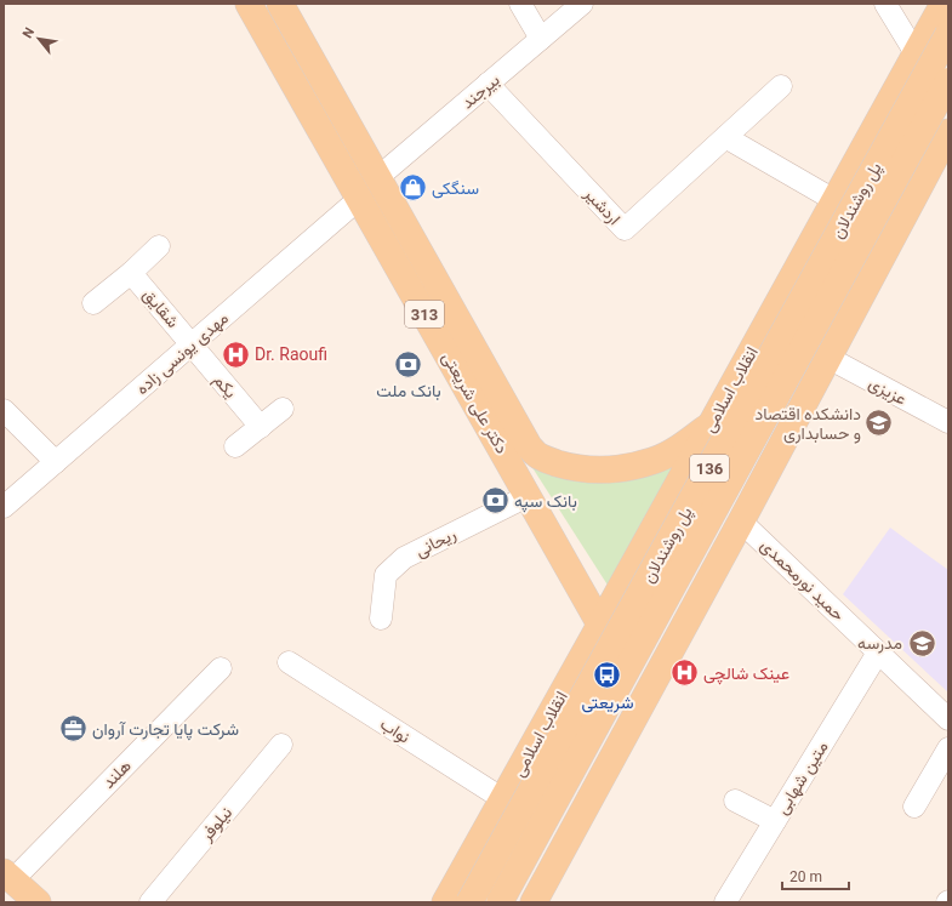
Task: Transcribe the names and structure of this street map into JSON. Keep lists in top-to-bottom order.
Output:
{
  "streets": {
    "main road": [
      "پل روشندلان",
      "313",
      "انقلاب اسلامی",
      "دکتر علی شریعتی",
      "136"
    ],
    "street": [
      "بیرجند",
      "اردشیر",
      "شقایق",
      "مهدی یونسی زاده",
      "یکم",
      "عزیزی",
      "ریحانی",
      "حمید نورمحمدی",
      "نواب",
      "هلند",
      "متین شهابی",
      "نیلوفر"
    ]
  },
  "crossings": [
    ["بیرجند", "اردشیر"],
    ["بیرجند", "دکتر علی شریعتی"],
    ["پل روشندلان", "انقلاب اسلامی"],
    ["شقایق", "مهدی یونسی زاده"],
    ["شقایق", "یکم"],
    ["مهدی یونسی زاده", "یکم"],
    ["مهدی یونسی زاده", "دکتر علی شریعتی"],
    ["انقلاب اسلامی", "دکتر علی شریعتی"],
    ["انقلاب اسلامی", "نواب"],
    ["دکتر علی شریعتی", "ریحانی"],
    ["حمید نورمحمدی", "متین شهابی"]
  ],
  "places": {
    "shop": ["سنگکی"],
    "hospital": ["Dr. Raoufi", "عينک شالچی"],
    "bank": ["بانک ملت", "بانک سپه"],
    "school or university": ["دانشکده اقتصاد و حسابداری", "مدرسه"],
    "bus stop": ["شریعتی"],
    "office": ["شرکت پایا تجارت آروان"]
  },
  "scale_bar": "20 m",
  "north": "top left"
}
